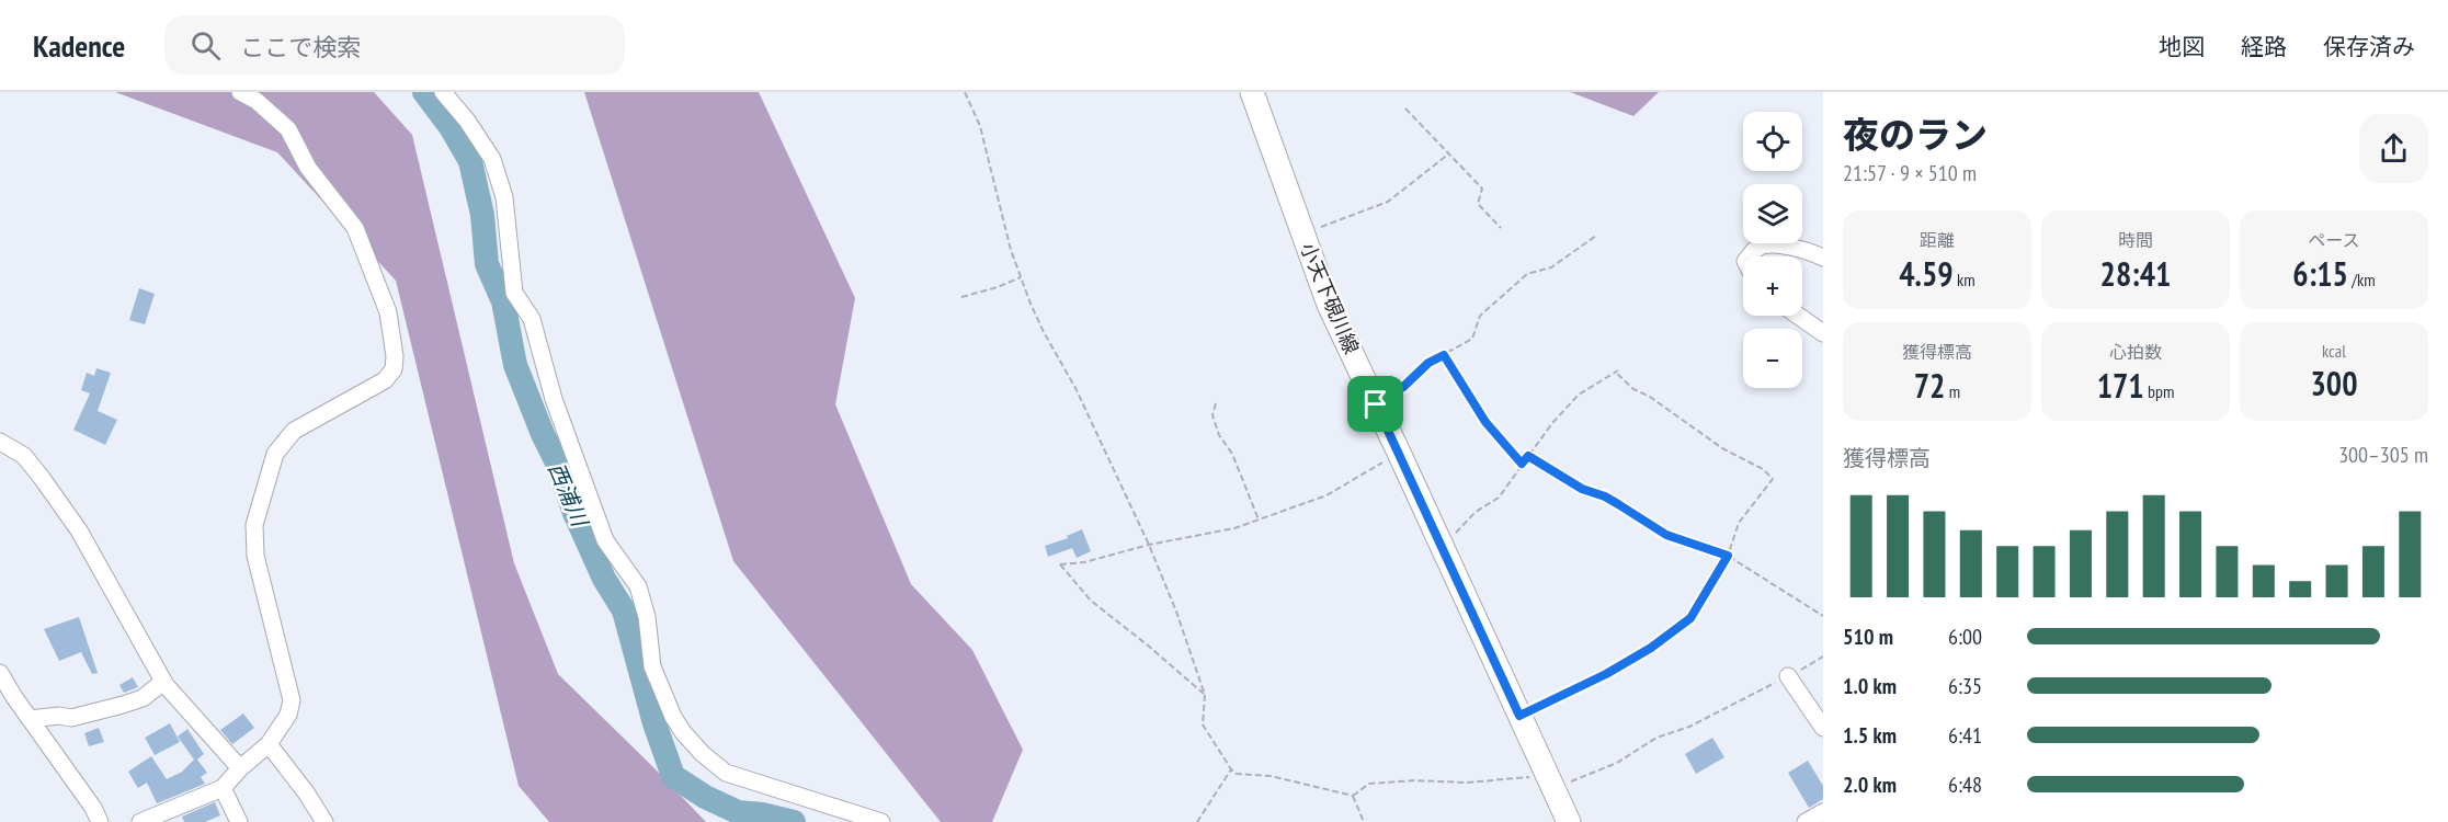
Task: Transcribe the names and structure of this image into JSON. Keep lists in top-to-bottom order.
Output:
{
  "streets": {
    "main road": ["小天下硯川線"]
  },
  "water": ["西浦川"],
  "page": {
    "header": "Kadence",
    "search": "ここで検索",
    "nav": ["地図", "経路", "保存済み"],
    "heading": ["夜のラン", "21:57 · 9 × 510 m"],
    "map_buttons": ["+", "−"],
    "stats": [
      ["距離", "4.59 km"],
      ["時間", "28:41"],
      ["ペース", "6:15 /km"],
      ["獲得標高", "72 m"],
      ["心拍数", "171 bpm"],
      ["kcal", "300"]
    ],
    "chart": ["獲得標高", "300–305 m"],
    "list": [
      {
        "name": "510 m",
        "note": "6:00"
      },
      {
        "name": "1.0 km",
        "note": "6:35"
      },
      {
        "name": "1.5 km",
        "note": "6:41"
      },
      {
        "name": "2.0 km",
        "note": "6:48"
      }
    ]
  }
}
